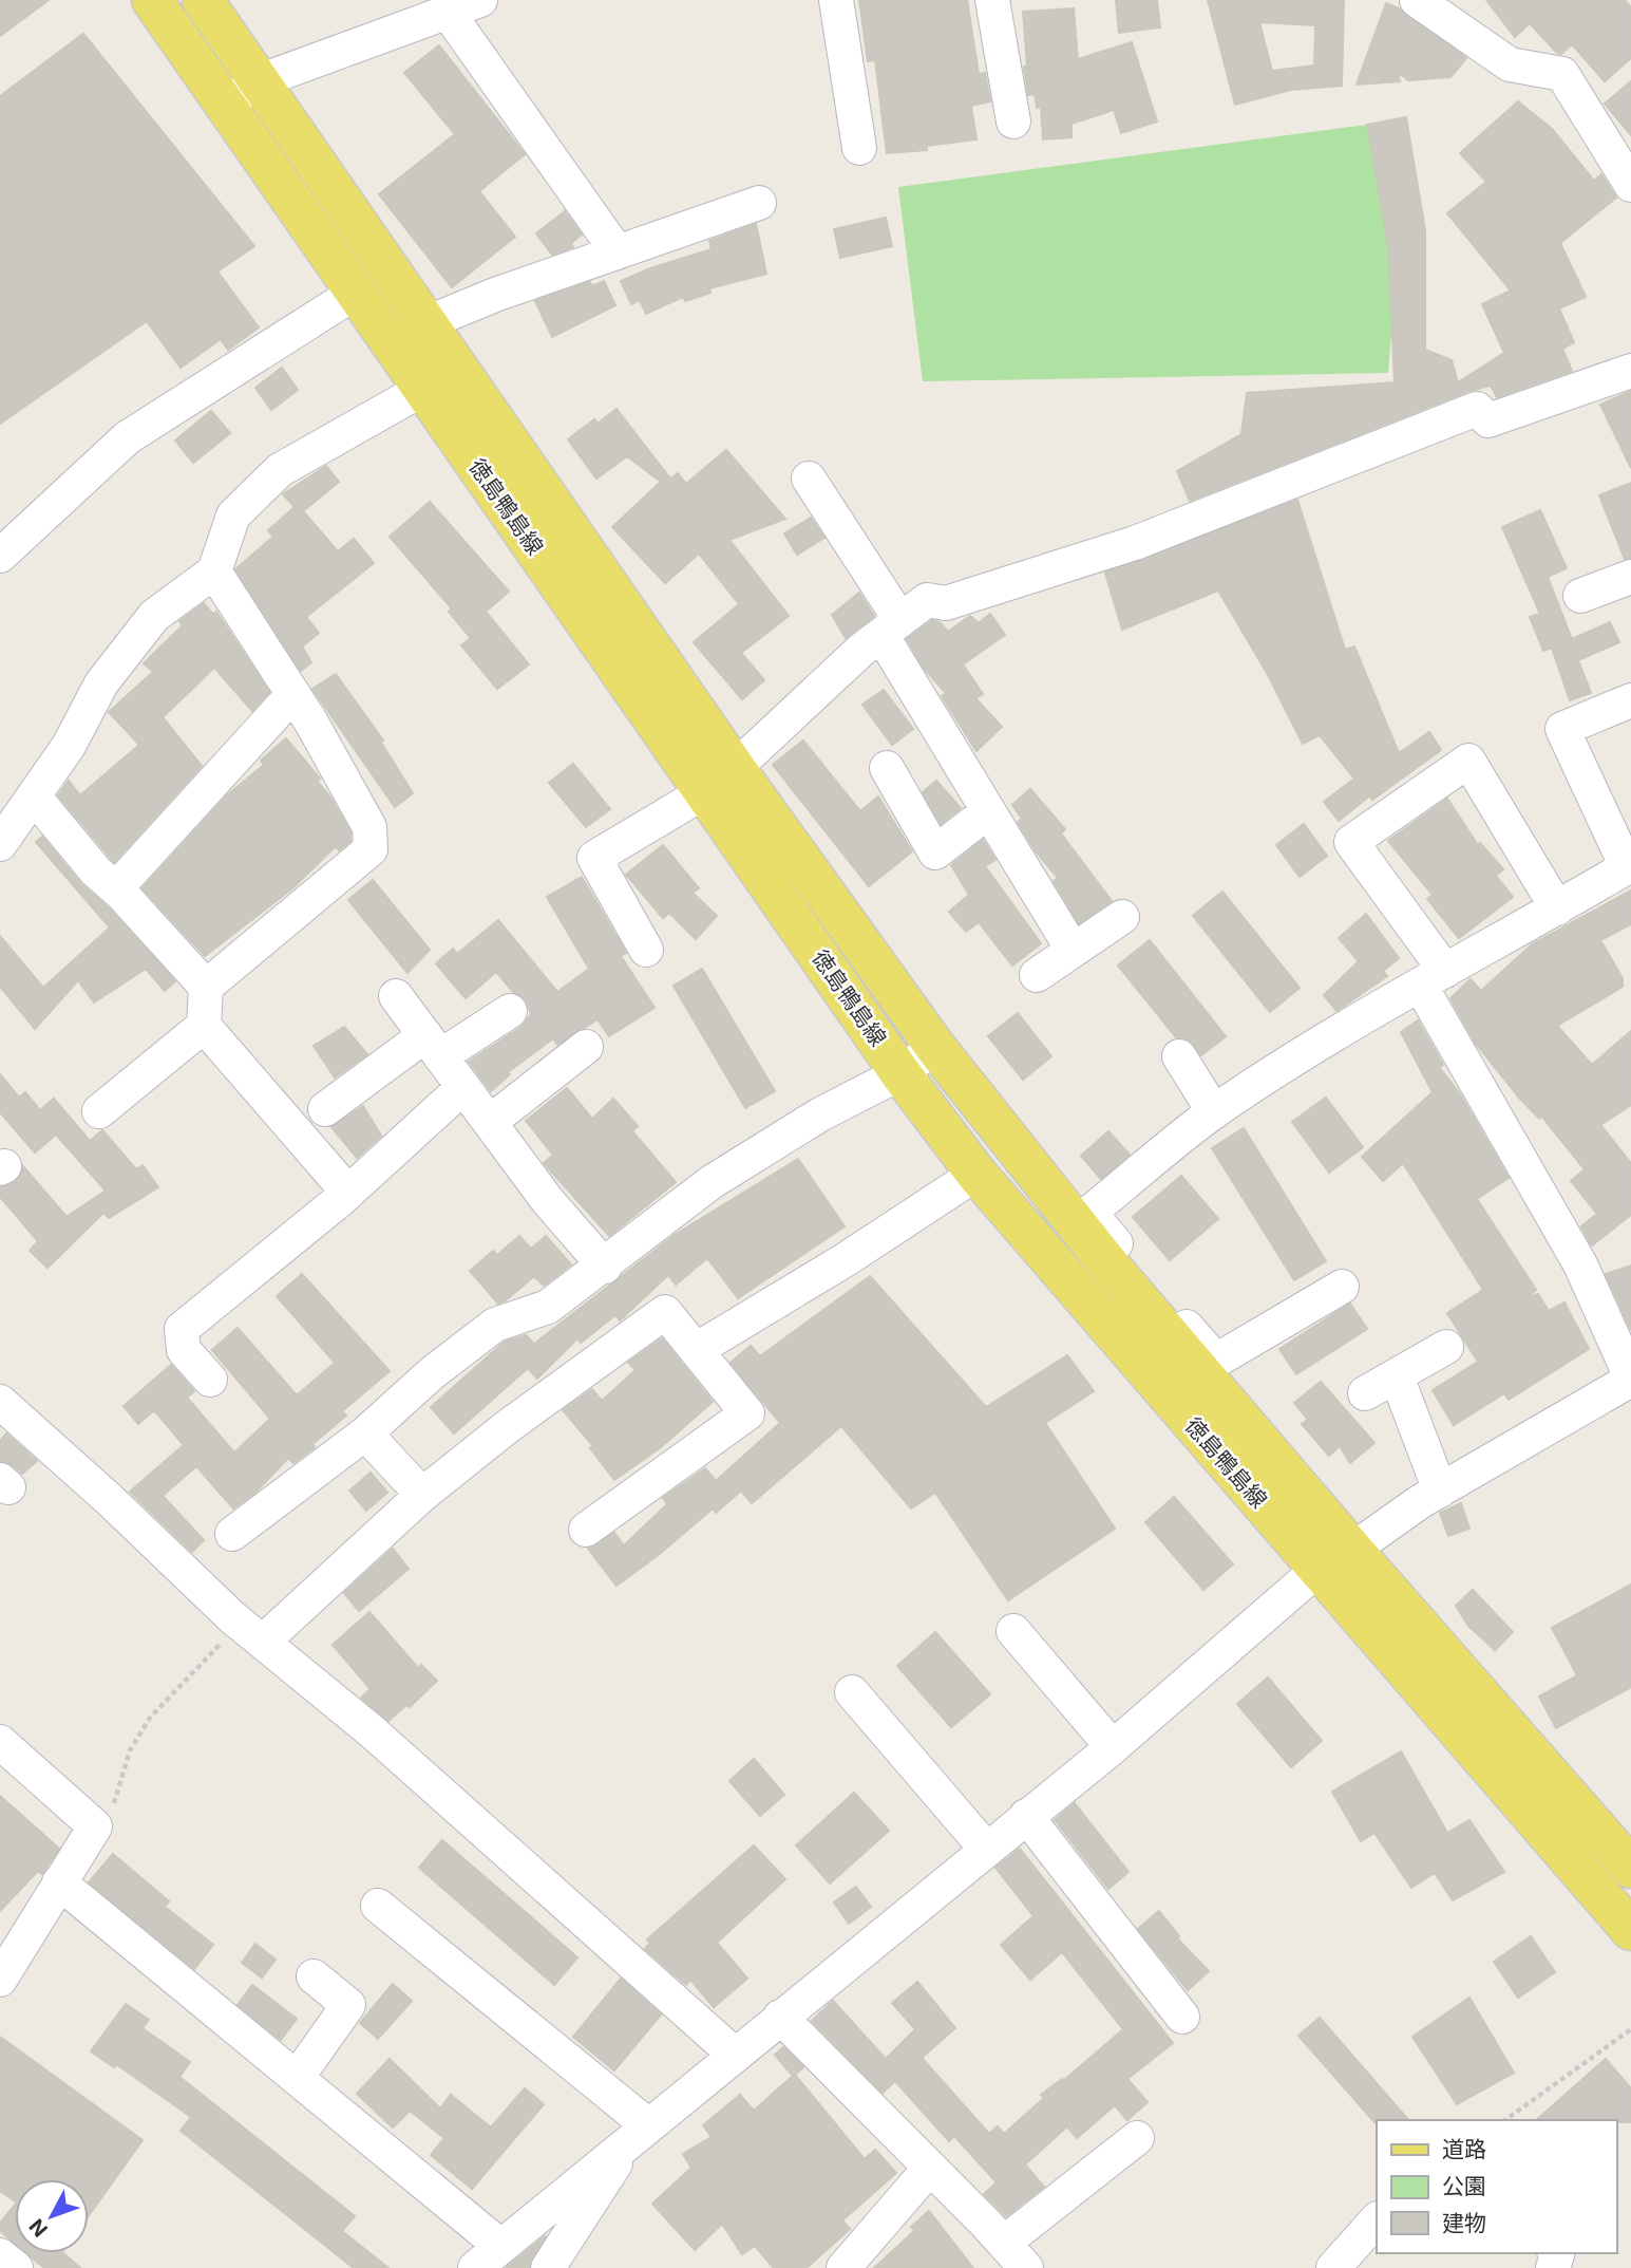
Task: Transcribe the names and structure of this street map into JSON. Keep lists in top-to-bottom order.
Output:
{
  "streets": {
    "main road": ["徳島鴨島線"]
  },
  "legend": ["道路", "公園", "建物"],
  "north": "bottom left"
}
